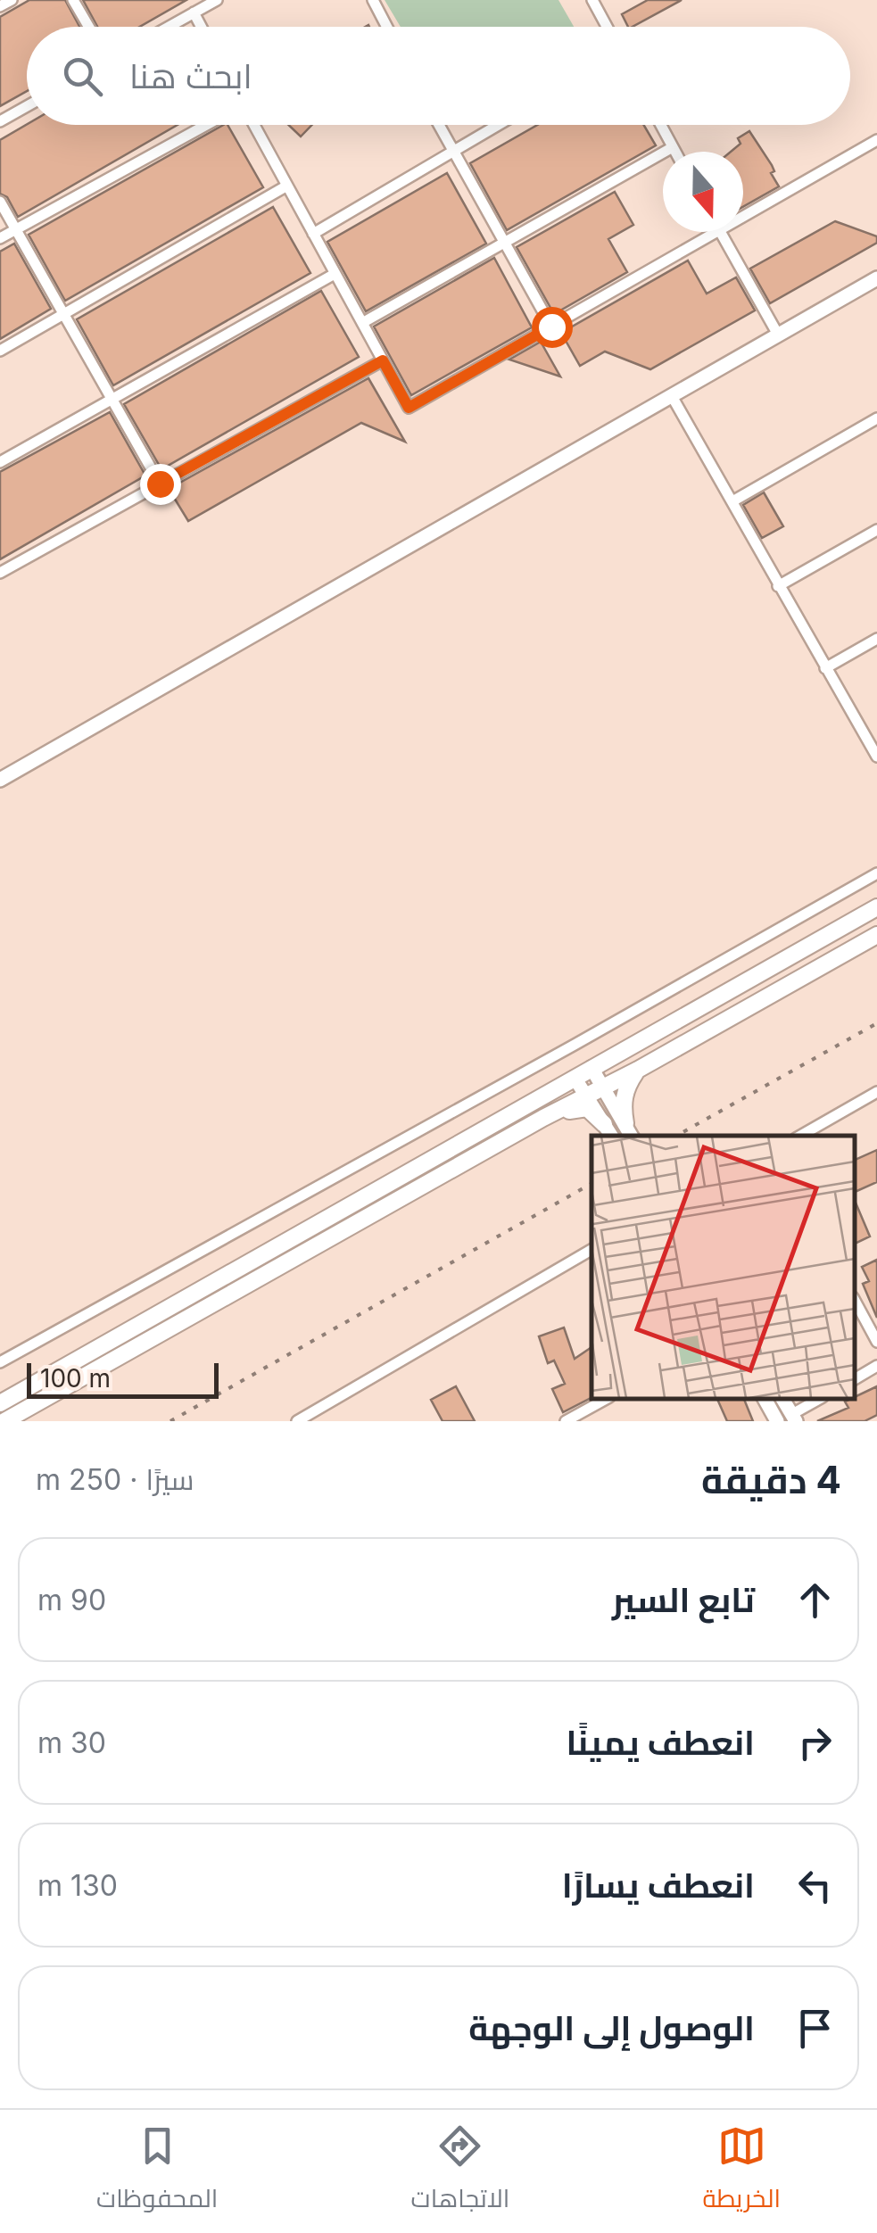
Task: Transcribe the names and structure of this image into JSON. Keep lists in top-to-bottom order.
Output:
{
  "scale_bar": "100 m",
  "north": "bottom",
  "page": {
    "search": "ابحث هنا",
    "scale": "100 m",
    "heading": ["4 دقيقة", "سيرًا · 250 m"],
    "list": [
      ["تابع السير", "90 m"],
      ["انعطف يمينًا", "30 m"],
      ["انعطف يسارًا", "130 m"],
      "الوصول إلى الوجهة"
    ],
    "nav": ["الخريطة", "الاتجاهات", "المحفوظات"]
  }
}
